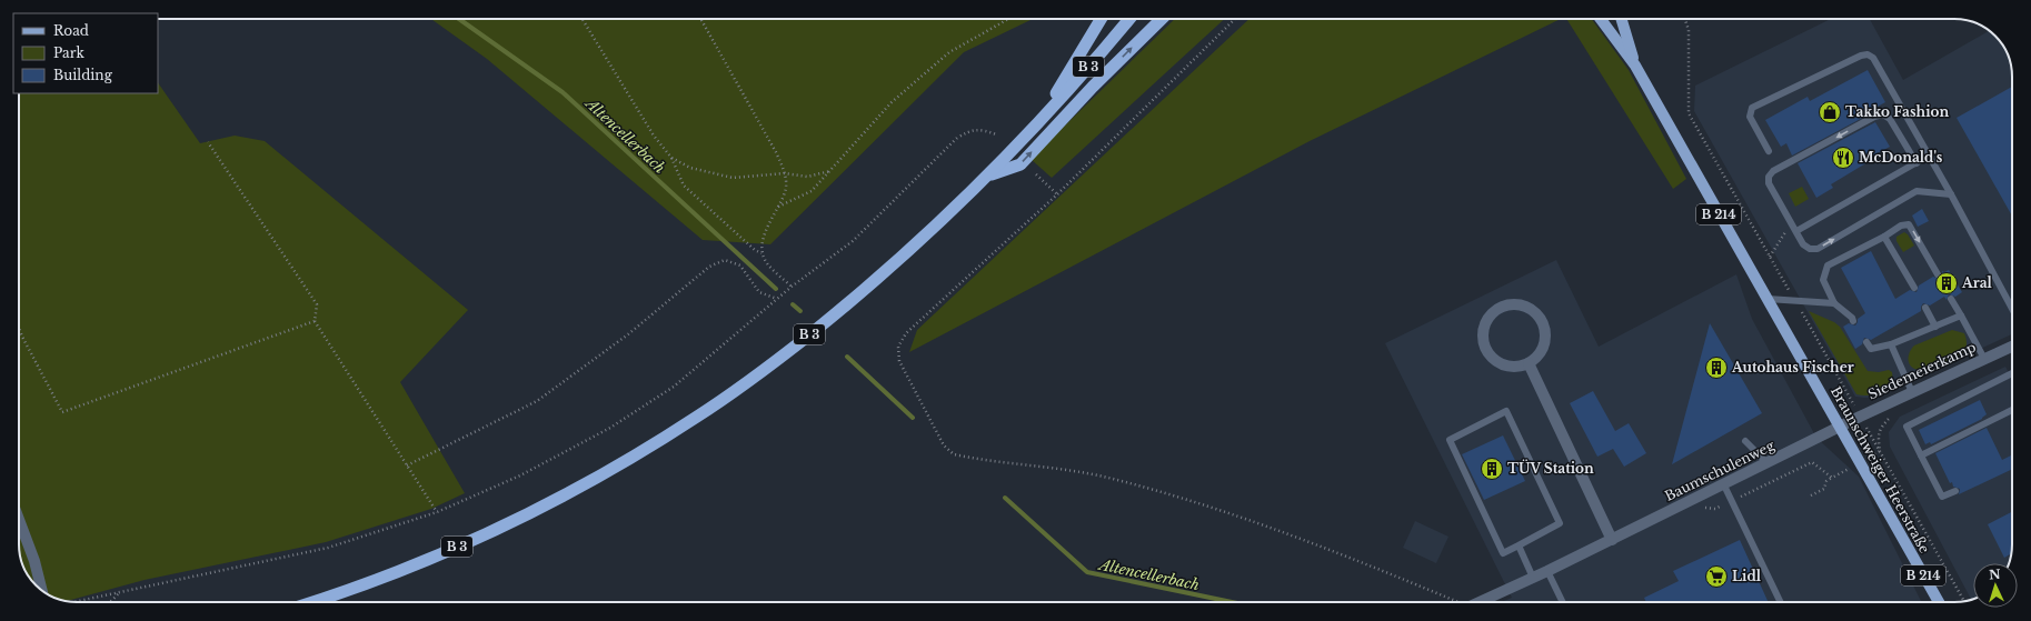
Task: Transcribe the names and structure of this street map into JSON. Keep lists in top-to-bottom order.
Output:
{
  "streets": {
    "highway": ["B 3"],
    "main road": ["B 214", "Braunschweiger Heerstraße"],
    "street": ["Siedemeierkamp", "Baumschulenweg"]
  },
  "crossings": [
    ["B 214", "Braunschweiger Heerstraße"],
    ["Siedemeierkamp", "Braunschweiger Heerstraße"],
    ["Siedemeierkamp", "Baumschulenweg"],
    ["Braunschweiger Heerstraße", "Baumschulenweg"]
  ],
  "water": ["Altencellerbach"],
  "places": {
    "shop": ["Takko Fashion"],
    "restaurant": ["McDonald's"],
    "building": ["Aral", "Autohaus Fischer", "TÜV Station"],
    "supermarket": ["Lidl"]
  },
  "legend": ["Road", "Park", "Building"],
  "north": "top"
}
